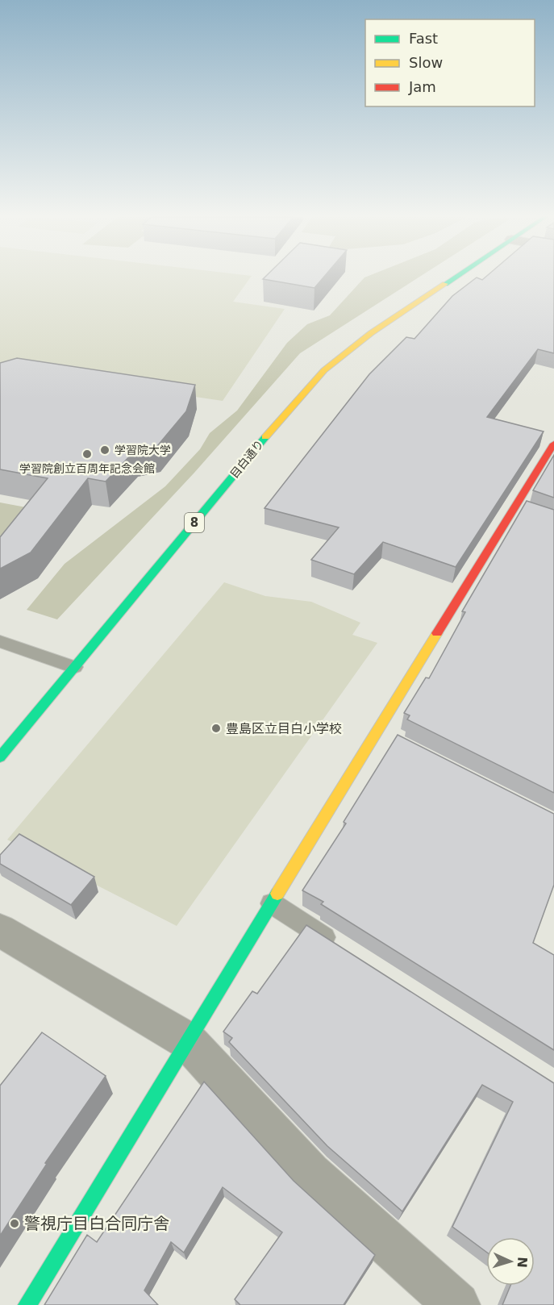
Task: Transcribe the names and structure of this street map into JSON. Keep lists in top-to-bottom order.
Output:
{
  "streets": {
    "main road": ["目白通り", "8"]
  },
  "places": [
    "学習院大学",
    "学習院創立百周年記念会館",
    "豊島区立目白小学校",
    "警視庁目白合同庁舎"
  ],
  "legend": ["Fast", "Slow", "Jam"],
  "north": "right"
}
